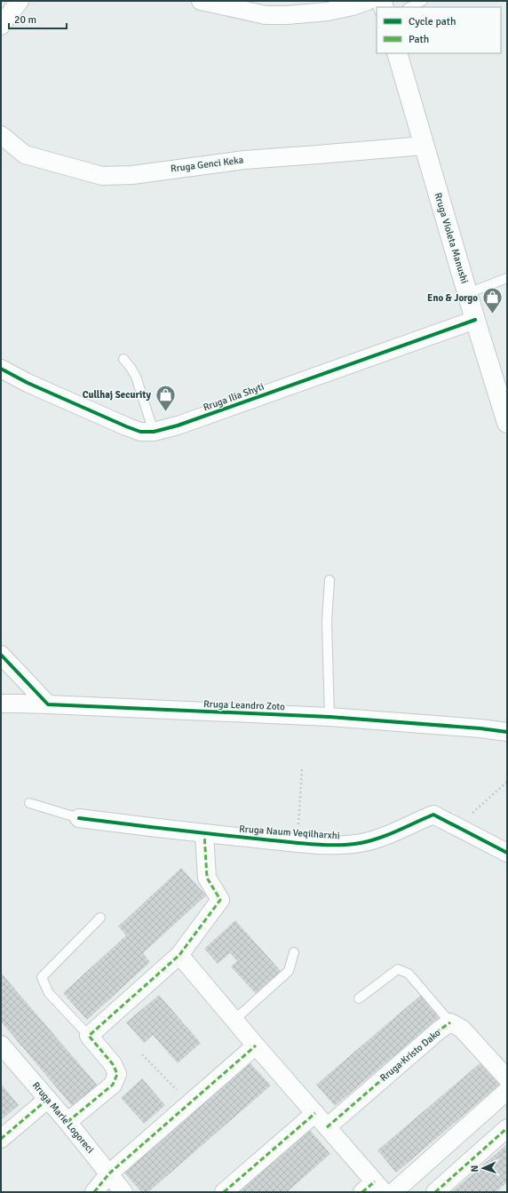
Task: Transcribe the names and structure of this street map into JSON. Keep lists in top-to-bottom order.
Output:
{
  "streets": {
    "street": [
      "Rruga Genci Keka",
      "Rruga Violeta Manushi",
      "Rruga Ilia Shyti",
      "Rruga Leandro Zoto",
      "Rruga Naum Veqilharxhi",
      "Rruga Kristo Dako",
      "Rruga Marie Logoreci"
    ]
  },
  "crossings": [
    ["Rruga Genci Keka", "Rruga Violeta Manushi"],
    ["Rruga Violeta Manushi", "Rruga Ilia Shyti"]
  ],
  "places": {
    "shop": ["Eno & Jorgo", "Cullhaj Security"]
  },
  "legend": ["Cycle path", "Path"],
  "scale_bar": "20 m",
  "north": "left"
}
